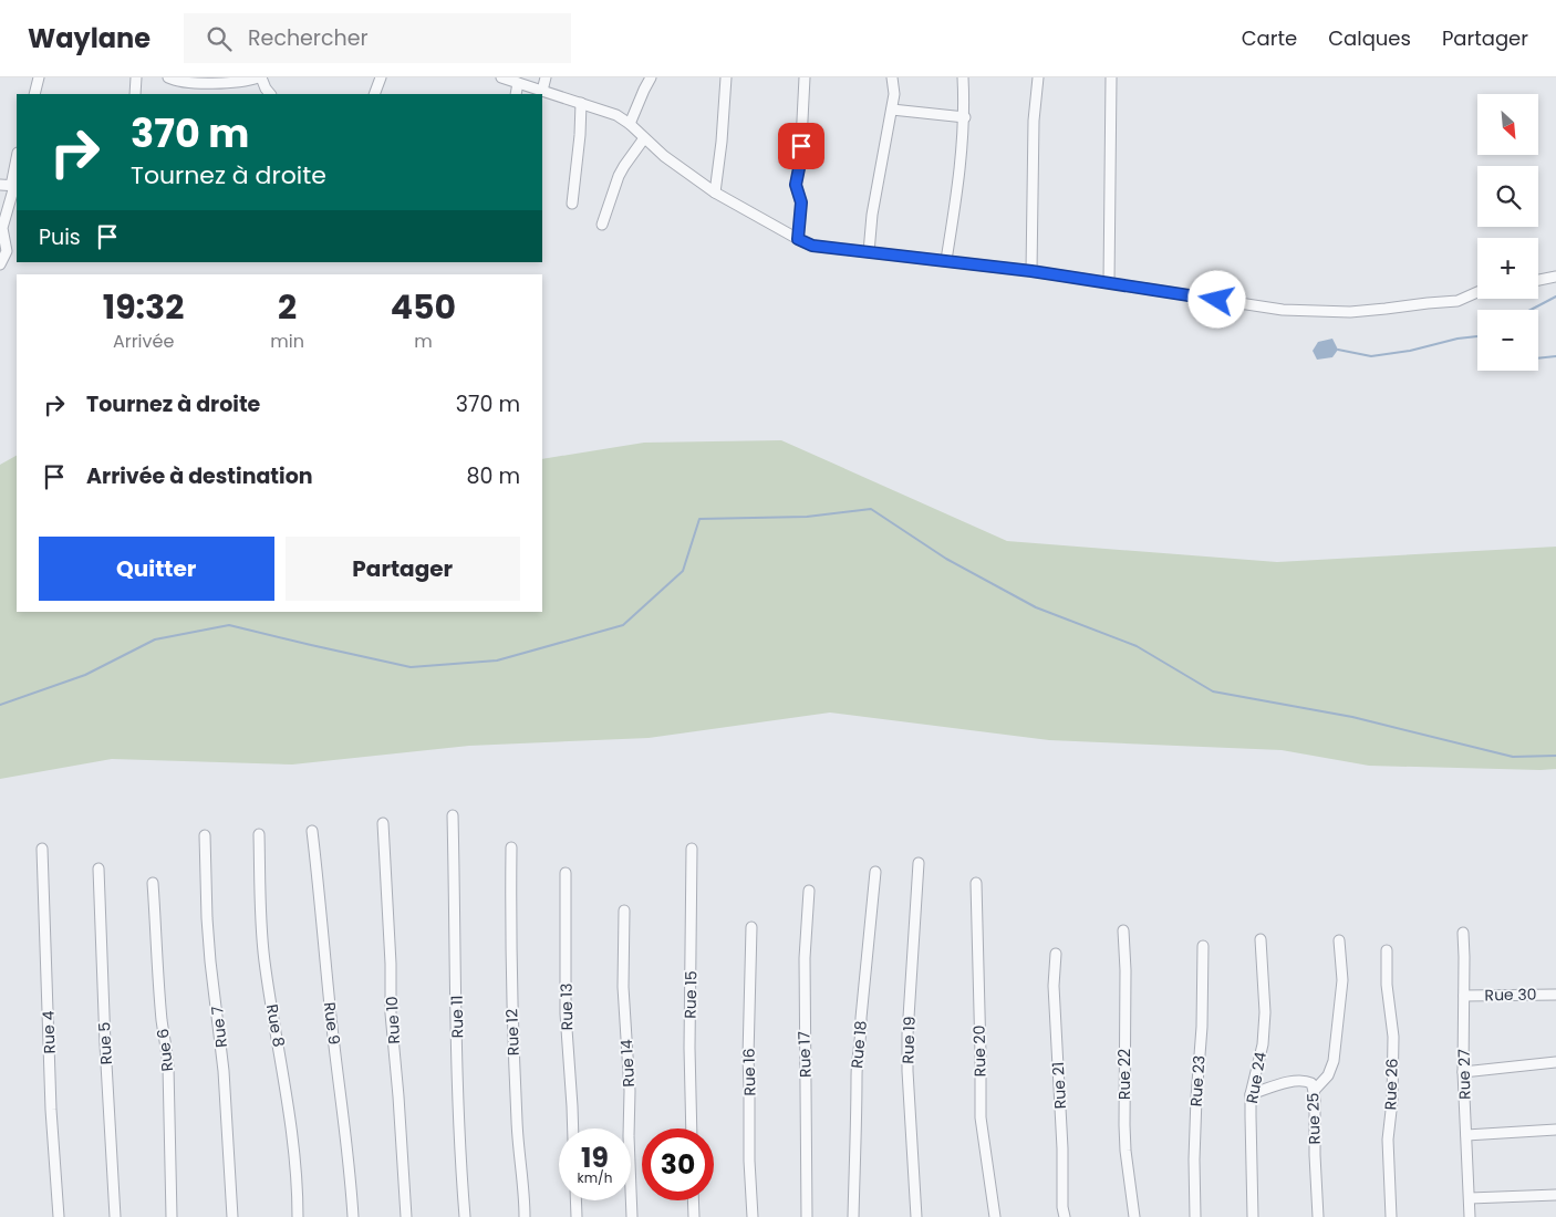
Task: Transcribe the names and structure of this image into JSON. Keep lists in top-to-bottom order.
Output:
{
  "streets": {
    "street": [
      "Rue 15",
      "Rue 30",
      "Rue 13",
      "Rue 11",
      "Rue 10",
      "Rue 9",
      "Rue 8",
      "Rue 7",
      "Rue 4",
      "Rue 12",
      "Rue 19",
      "Rue 5",
      "Rue 18",
      "Rue 6",
      "Rue 20",
      "Rue 17",
      "Rue 14",
      "Rue 16",
      "Rue 22",
      "Rue 27",
      "Rue 24",
      "Rue 23",
      "Rue 26",
      "Rue 21",
      "Rue 25"
    ]
  },
  "crossings": [
    ["Rue 30", "Rue 27"],
    ["Rue 24", "Rue 25"]
  ],
  "north": "bottom right",
  "page": {
    "header": "Waylane",
    "search": "Rechercher",
    "nav": ["Carte", "Calques", "Partager"],
    "map_buttons": ["+", "−"],
    "turn": ["370 m", "Tournez à droite"],
    "then": "Puis",
    "eta": [
      "19:32",
      "Arrivée",
      "2",
      "min",
      "450",
      "m"
    ],
    "list": [
      {
        "name": "Tournez à droite",
        "value": "370 m"
      },
      {
        "name": "Arrivée à destination",
        "value": "80 m"
      }
    ],
    "buttons": ["Quitter", "Partager"],
    "speed": "19 km/h",
    "limit": "30"
  }
}
